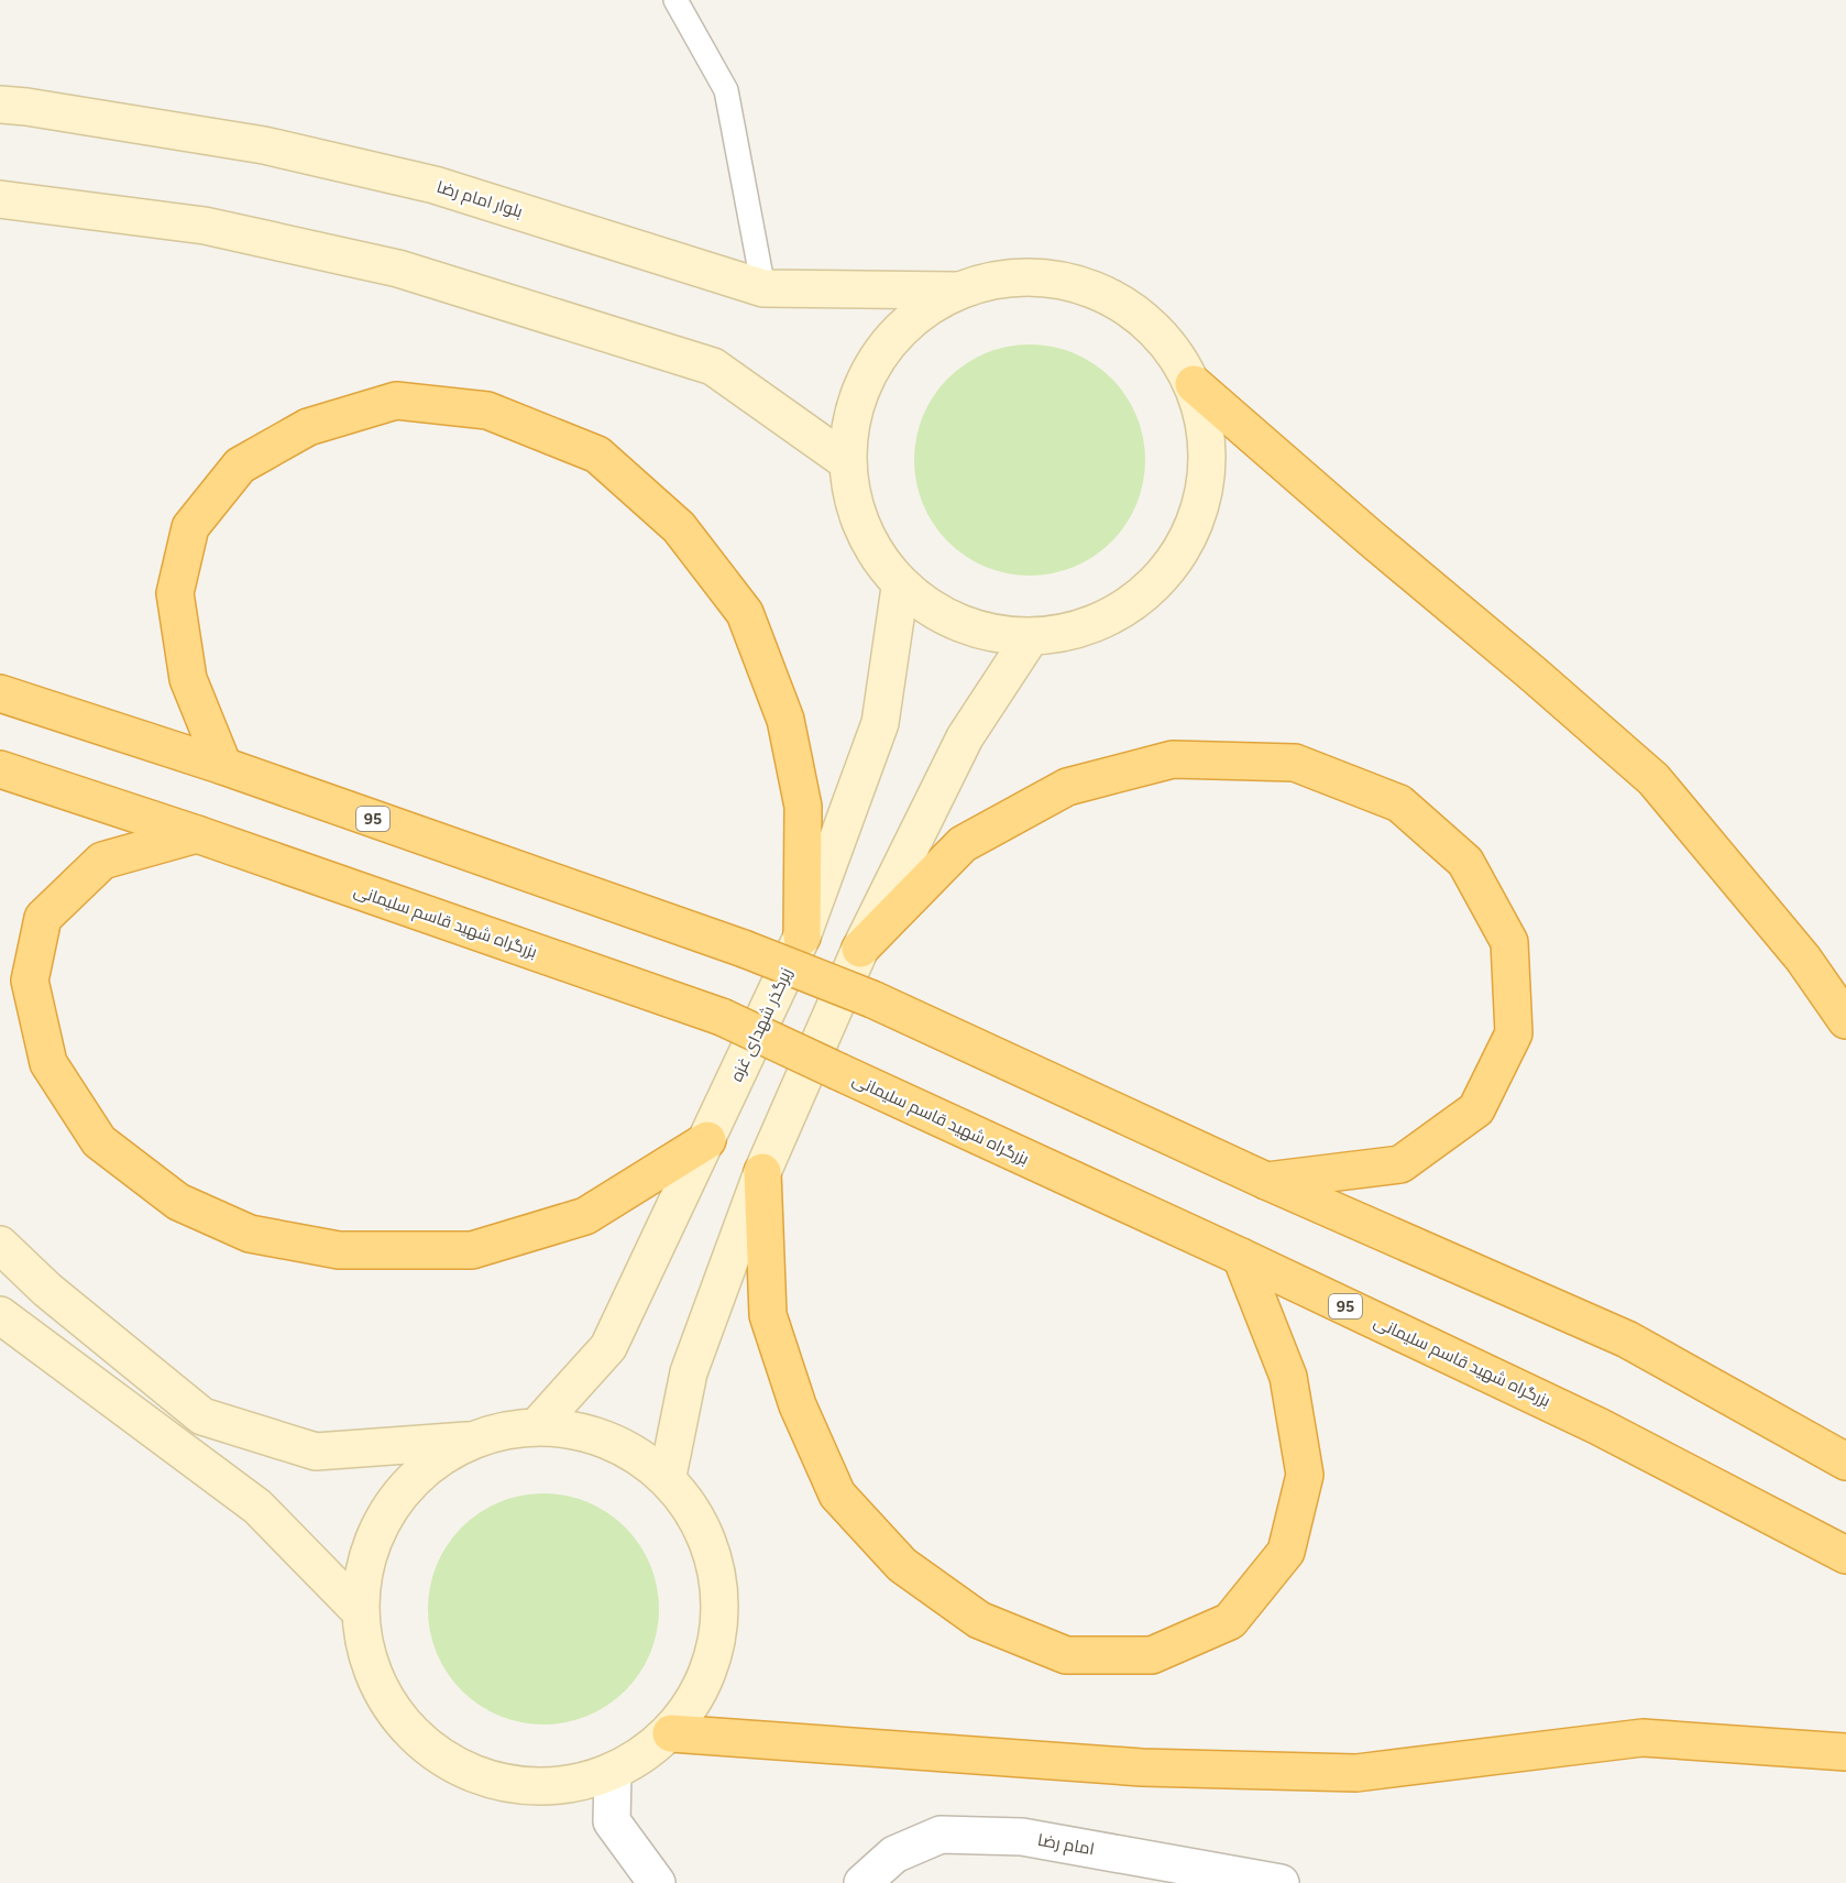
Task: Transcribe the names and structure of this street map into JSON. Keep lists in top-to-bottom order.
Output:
{
  "streets": {
    "highway": ["95", "بزرگراه شهید قاسم سلیمانی"],
    "main road": ["بلوار امام رضا", "زیرگذر شهدای غزه"],
    "street": ["امام رضا"]
  }
}
